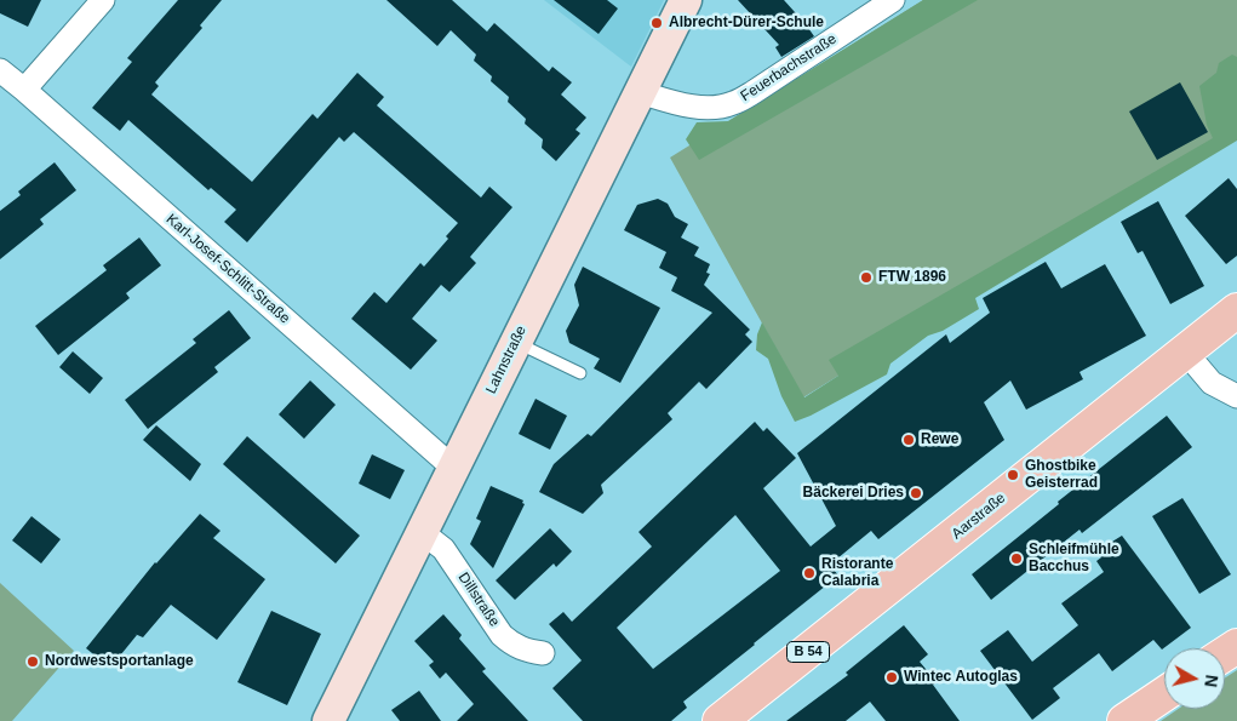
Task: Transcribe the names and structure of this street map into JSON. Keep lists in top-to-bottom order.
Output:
{
  "streets": {
    "main road": ["Aarstraße", "B 54"],
    "street": [
      "Feuerbachstraße",
      "Karl-Josef-Schlitt-Straße",
      "Lahnstraße",
      "Dillstraße"
    ]
  },
  "crossings": [
    ["Feuerbachstraße", "Lahnstraße"],
    ["Karl-Josef-Schlitt-Straße", "Lahnstraße"],
    ["Lahnstraße", "Dillstraße"]
  ],
  "places": [
    "Albrecht-Dürer-Schule",
    "FTW 1896",
    "Rewe",
    "Ghostbike Geisterrad",
    "Bäckerei Dries",
    "Schleifmühle Bacchus",
    "Ristorante Calabria",
    "Nordwestsportanlage",
    "Wintec Autoglas"
  ],
  "north": "right"
}
